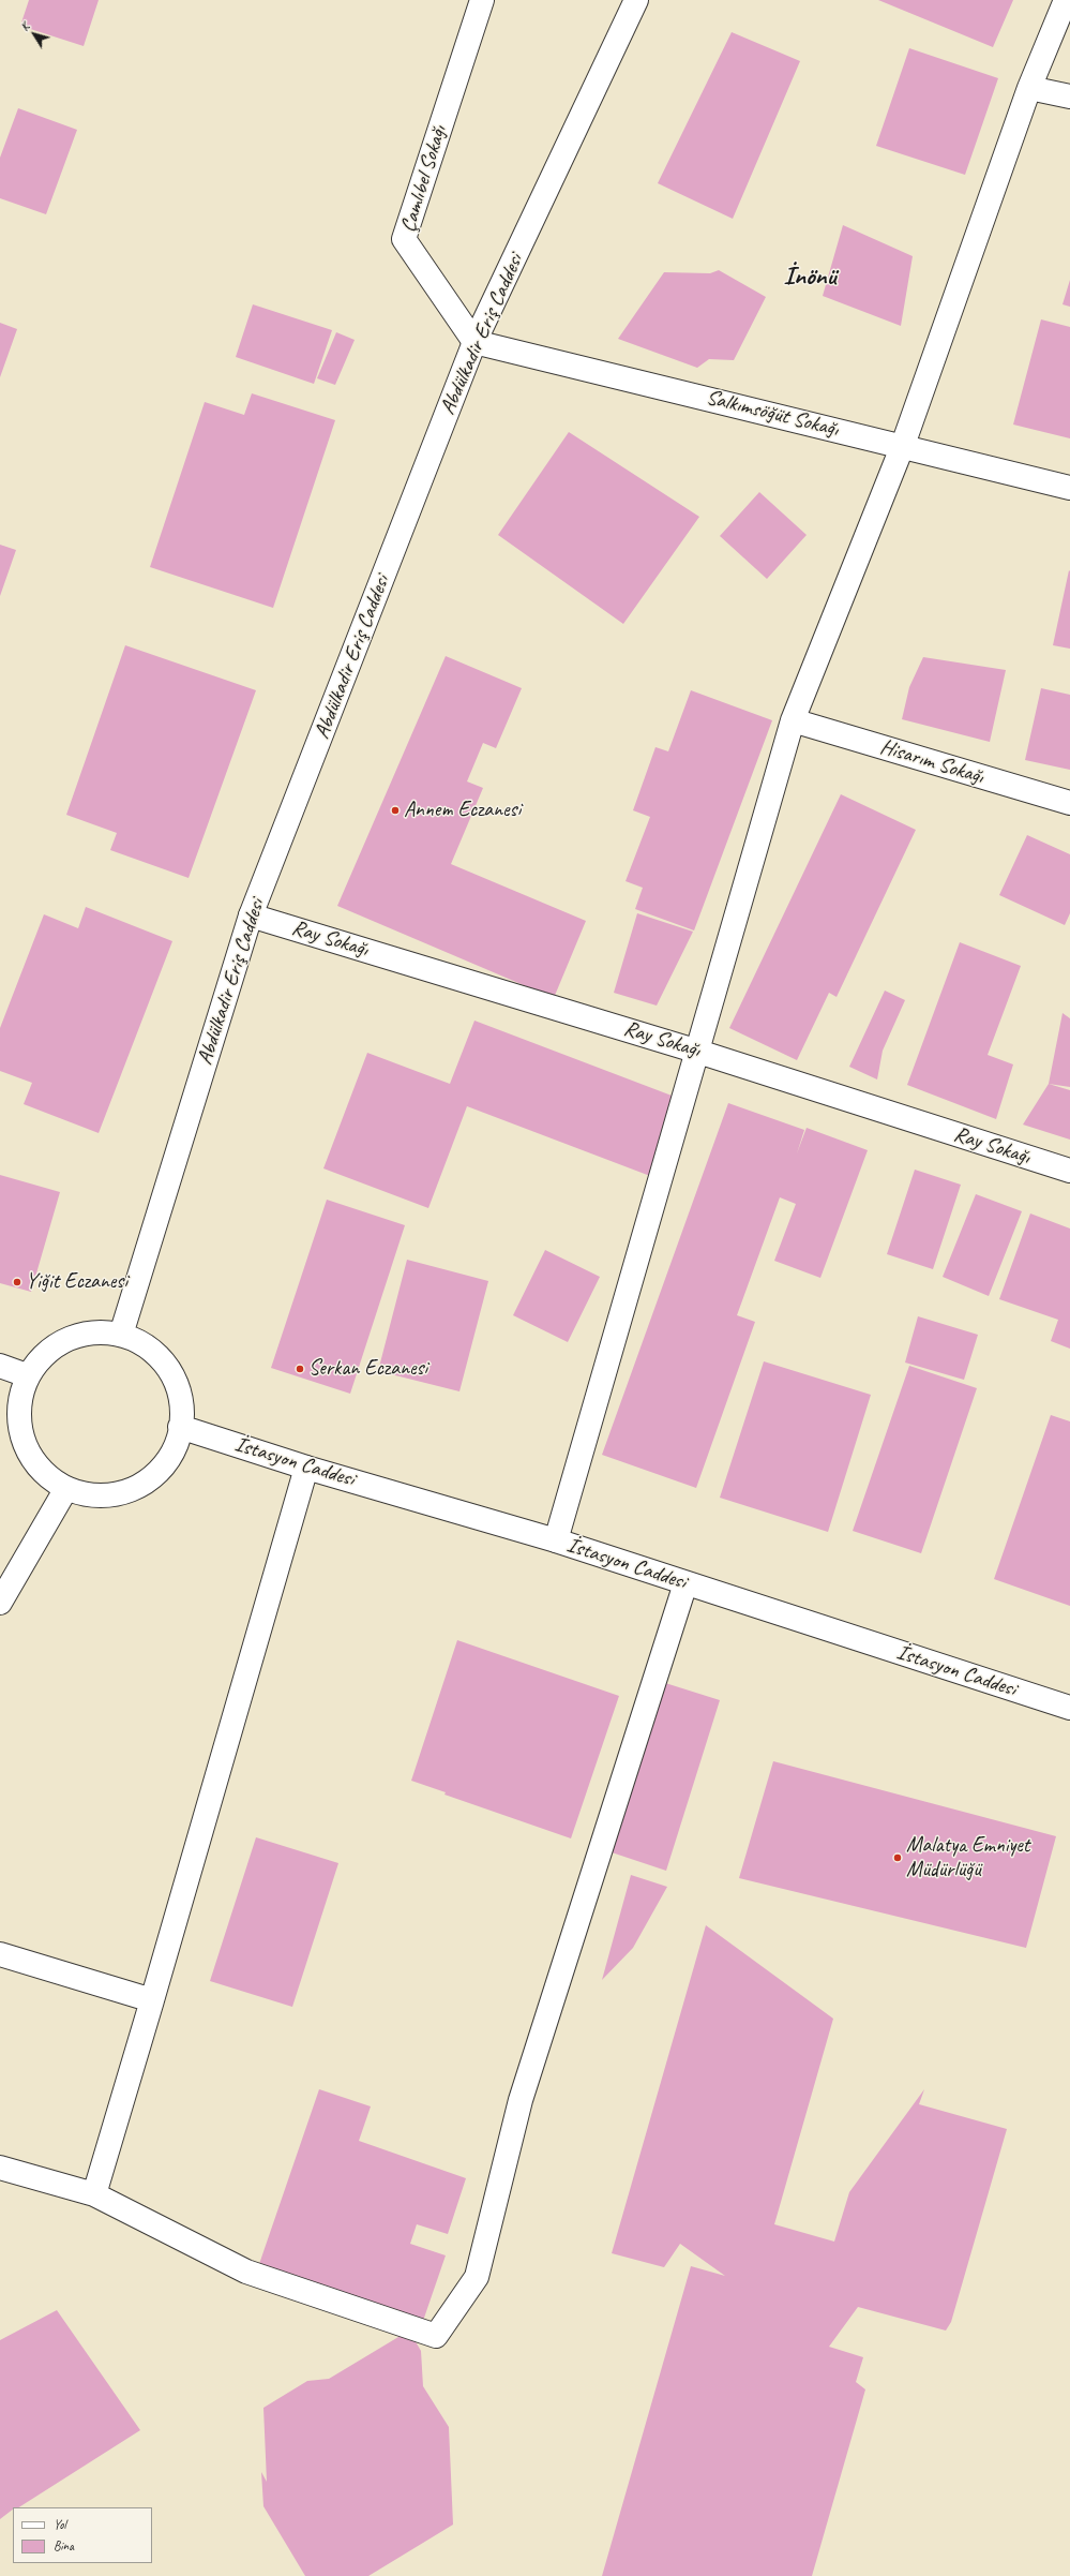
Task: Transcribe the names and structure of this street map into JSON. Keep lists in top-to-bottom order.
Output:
{
  "streets": {
    "street": [
      "Çamlıbel Sokağı",
      "Abdülkadir Eriş Caddesi",
      "Salkımsöğüt Sokağı",
      "Hisarım Sokağı",
      "Ray Sokağı",
      "İstasyon Caddesi"
    ]
  },
  "crossings": [
    ["Çamlıbel Sokağı", "Abdülkadir Eriş Caddesi"],
    ["Çamlıbel Sokağı", "Salkımsöğüt Sokağı"],
    ["Abdülkadir Eriş Caddesi", "Salkımsöğüt Sokağı"],
    ["Abdülkadir Eriş Caddesi", "Ray Sokağı"]
  ],
  "districts": ["İnönü"],
  "places": [
    "Annem Eczanesi",
    "Yiğit Eczanesi",
    "Serkan Eczanesi",
    "Malatya Emniyet Müdürlüğü"
  ],
  "legend": ["Yol", "Bina"],
  "north": "top left"
}
